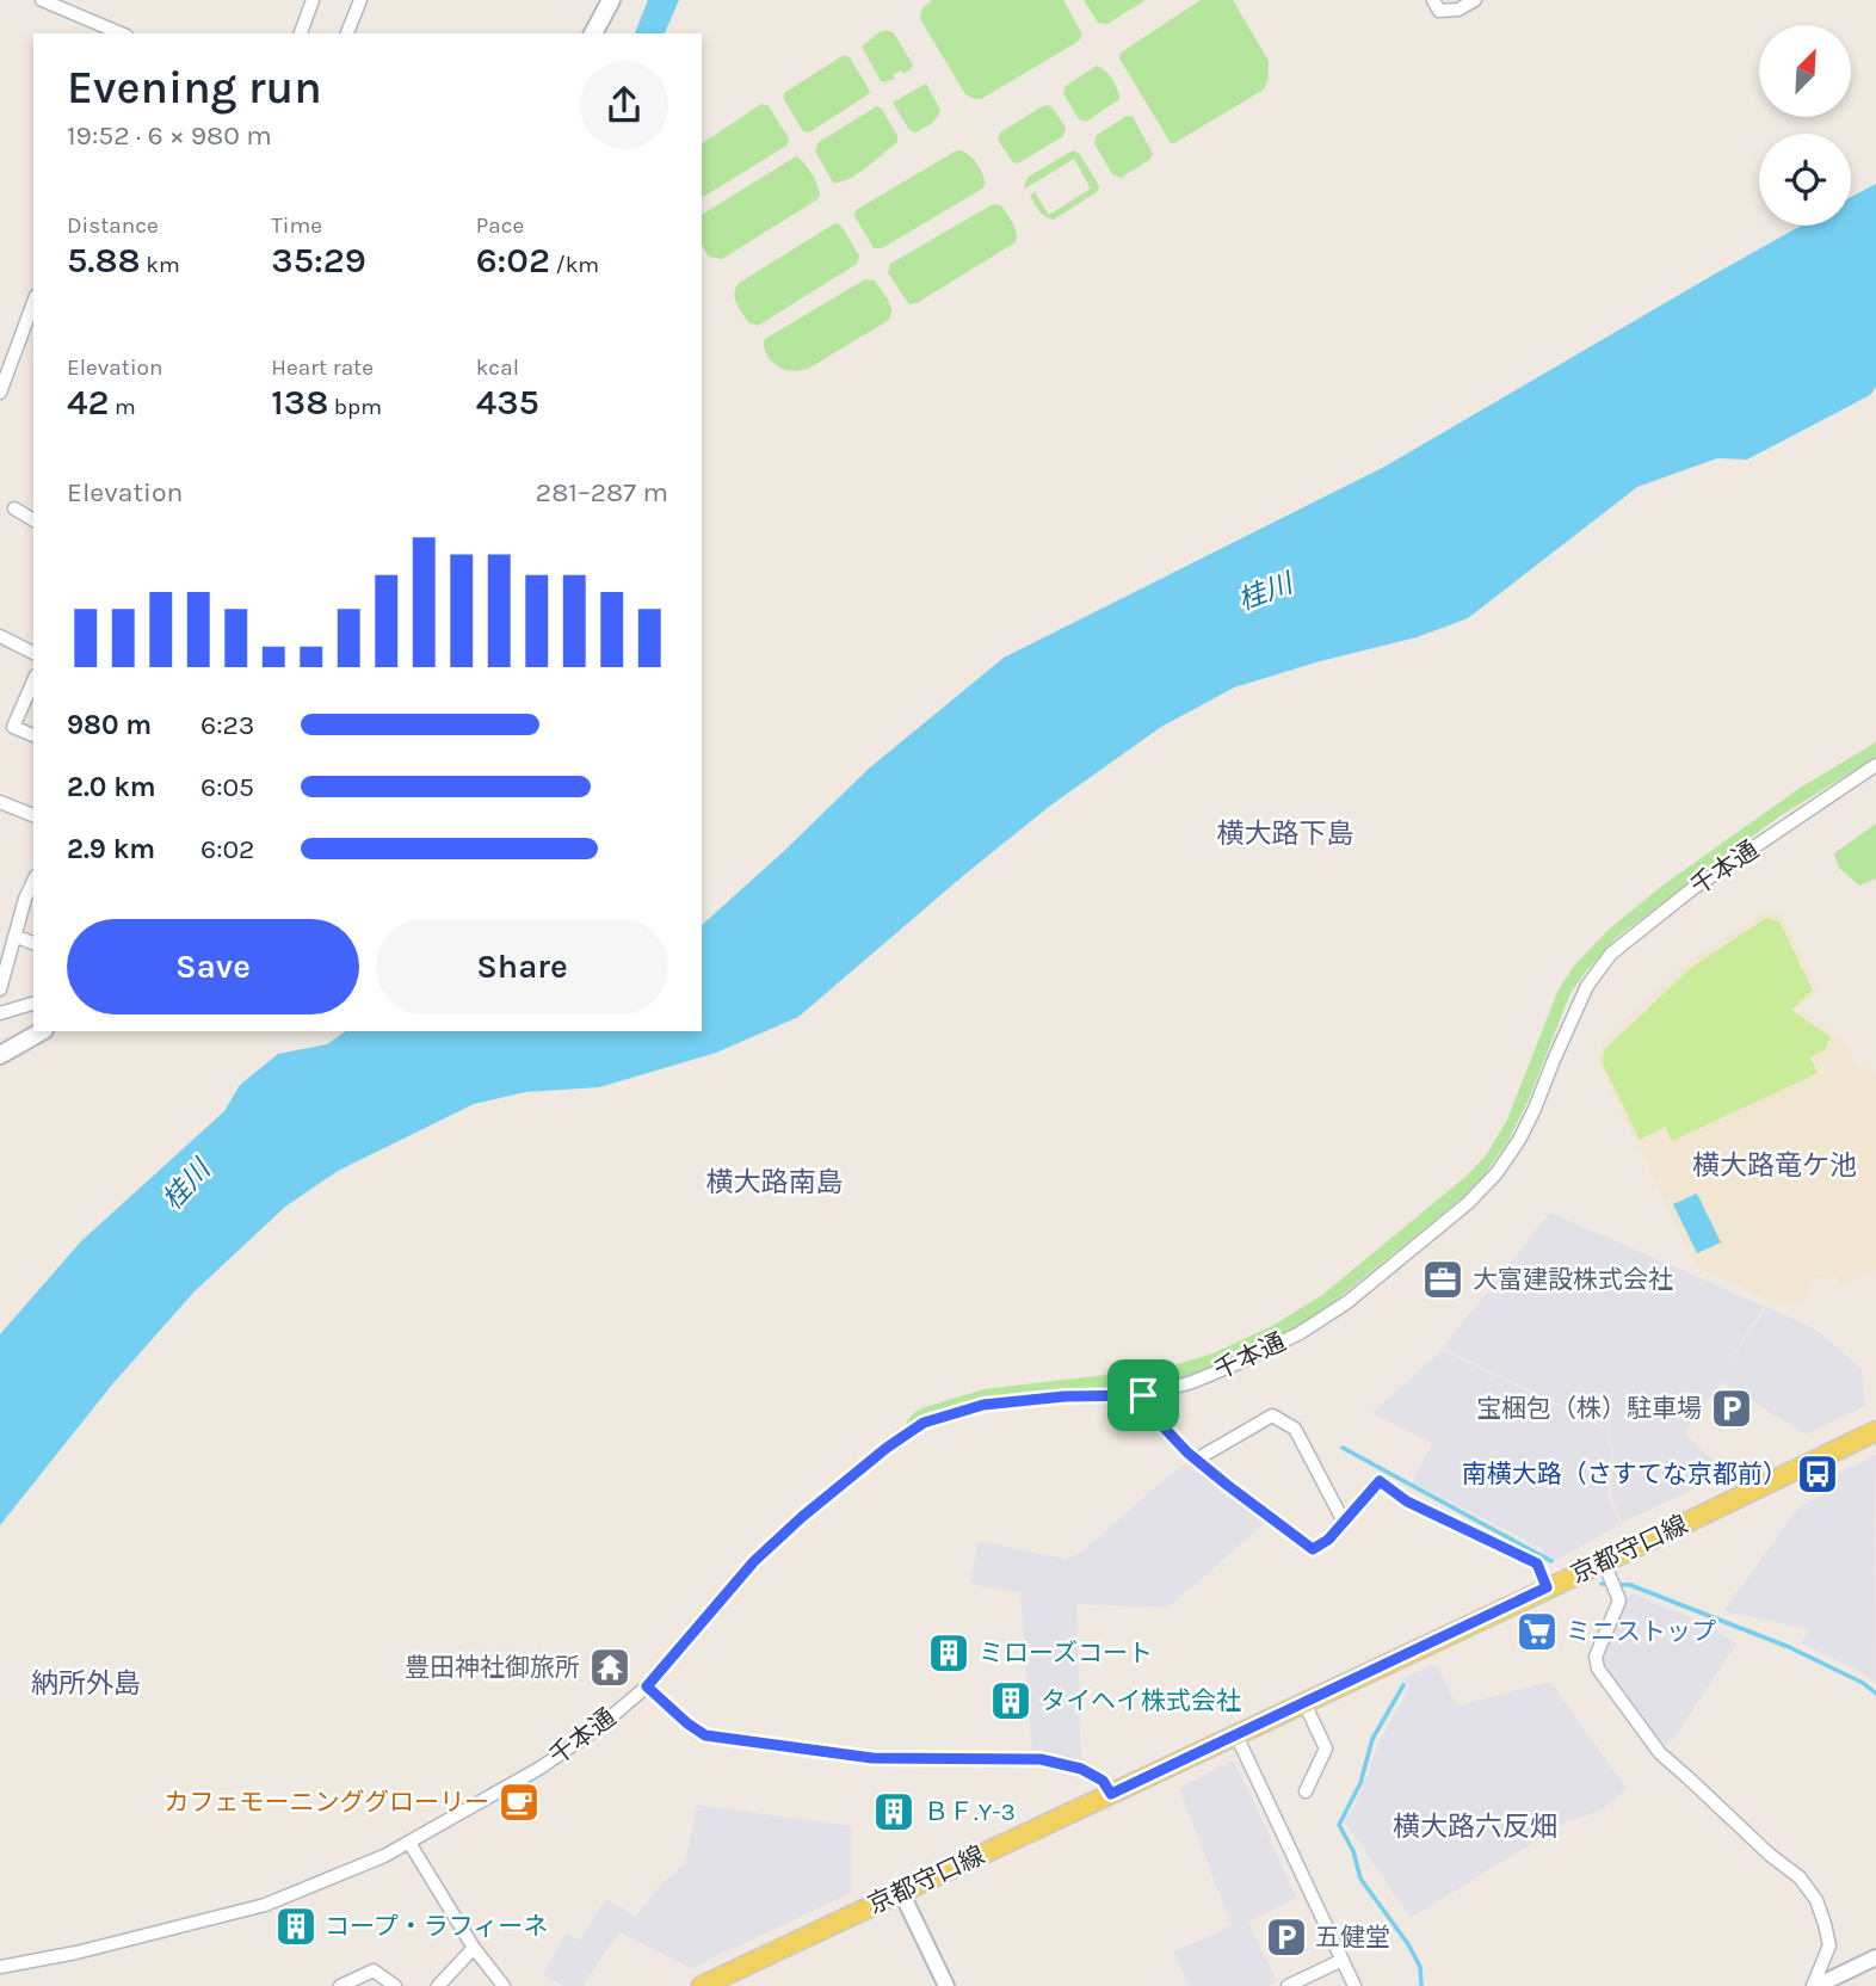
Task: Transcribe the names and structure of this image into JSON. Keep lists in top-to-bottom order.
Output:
{
  "streets": {
    "main road": ["京都守口線"],
    "street": ["千本通"]
  },
  "districts": [
    "横大路下島",
    "横大路竜ケ池",
    "横大路南島",
    "納所外島",
    "横大路六反畑"
  ],
  "water": ["桂川"],
  "places": {
    "office": ["大富建設株式会社"],
    "parking": ["宝梱包（株）駐車場", "五健堂"],
    "bus stop": ["南横大路（さすてな京都前）"],
    "supermarket": ["ミニストップ"],
    "building": [
      "ミローズコート",
      "タイヘイ株式会社",
      "ＢＦ.Y-3",
      "コープ・ラフィーネ"
    ],
    "temple": ["豊田神社御旅所"],
    "cafe": ["カフェモーニンググローリー"]
  },
  "north": "top right",
  "page": {
    "heading": ["Evening run", "19:52 · 6 × 980 m"],
    "stats": [
      ["Distance", "5.88 km"],
      ["Time", "35:29"],
      ["Pace", "6:02 /km"],
      ["Elevation", "42 m"],
      ["Heart rate", "138 bpm"],
      ["kcal", "435"]
    ],
    "chart": ["Elevation", "281–287 m"],
    "list": [
      {
        "name": "980 m",
        "note": "6:23"
      },
      {
        "name": "2.0 km",
        "note": "6:05"
      },
      {
        "name": "2.9 km",
        "note": "6:02"
      }
    ],
    "buttons": ["Save", "Share"]
  }
}
